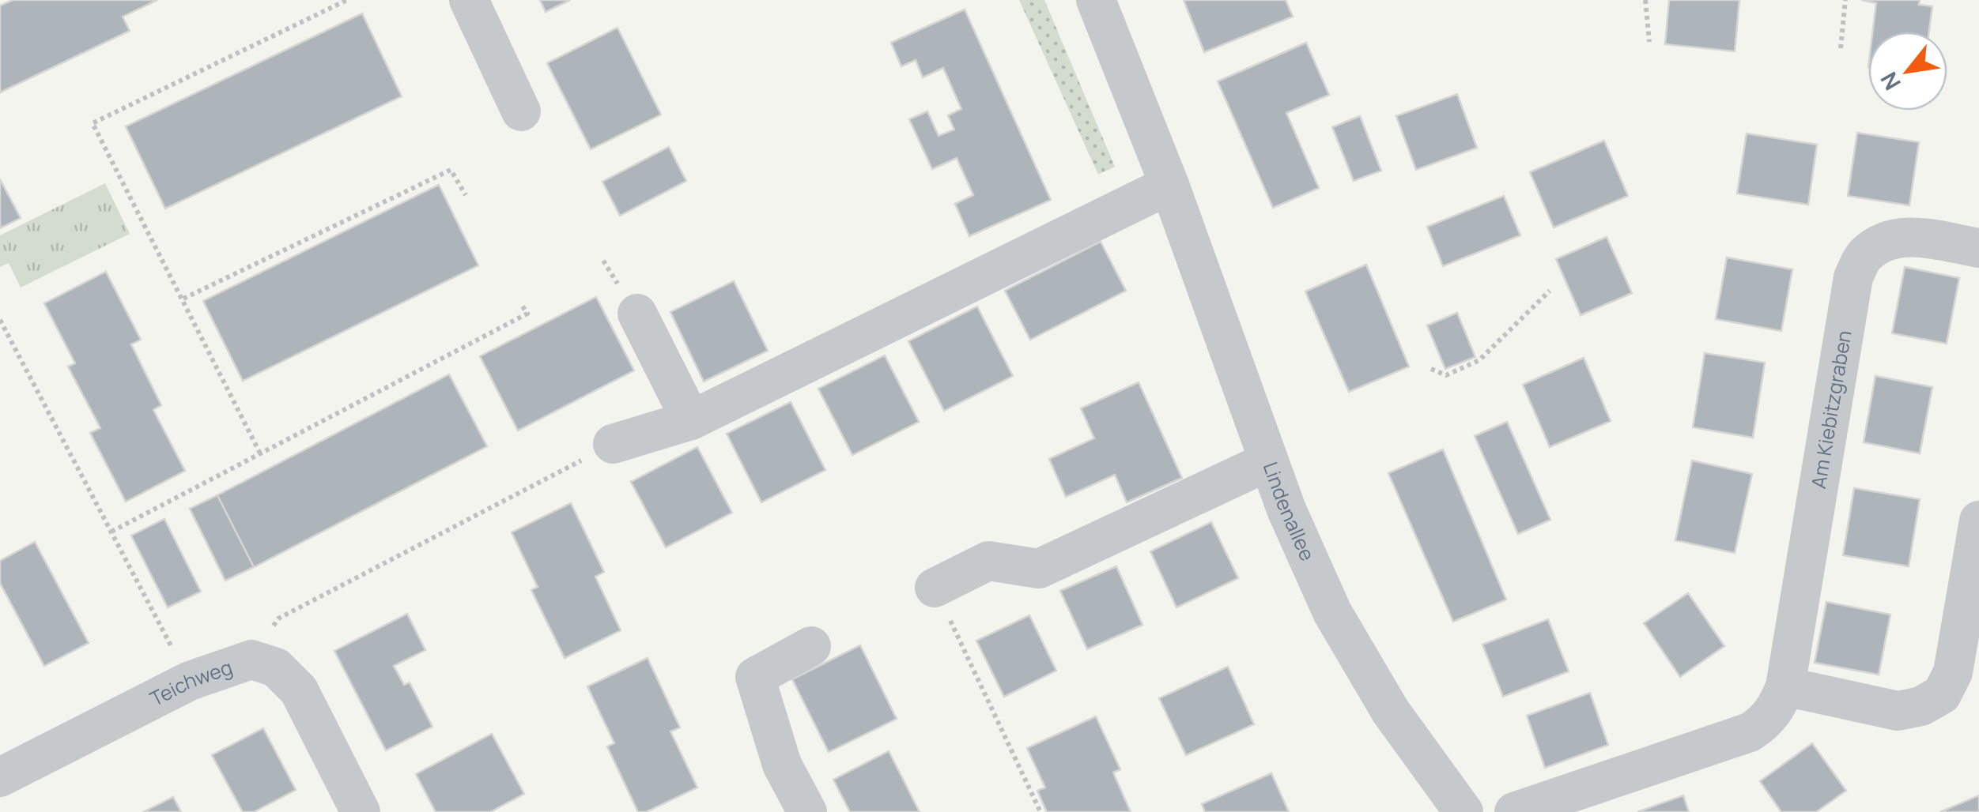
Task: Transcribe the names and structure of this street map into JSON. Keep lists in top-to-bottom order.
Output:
{
  "streets": {
    "street": ["Am Kiebitzgraben", "Lindenallee", "Teichweg"]
  },
  "north": "bottom left"
}
